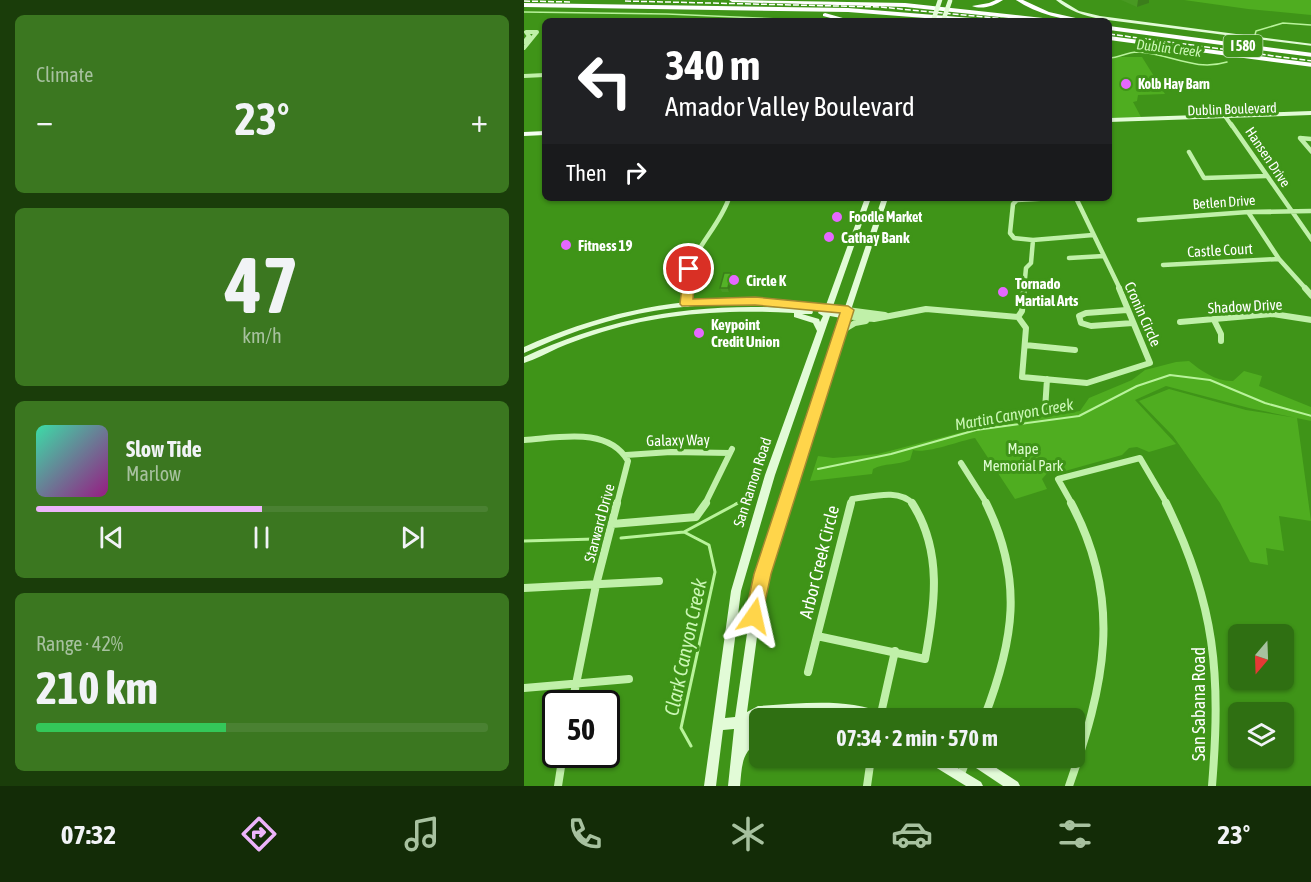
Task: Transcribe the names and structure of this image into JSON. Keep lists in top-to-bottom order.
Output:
{
  "streets": {
    "highway": ["I 580"],
    "main road": ["Dublin Boulevard", "San Ramon Road"],
    "street": [
      "Hansen Drive",
      "Betlen Drive",
      "Castle Court",
      "Shadow Drive",
      "Cronin Circle",
      "Galaxy Way",
      "Starward Drive",
      "Arbor Creek Circle",
      "San Sabana Road"
    ]
  },
  "crossings": [
    ["Dublin Boulevard", "Hansen Drive"],
    ["Hansen Drive", "Betlen Drive"],
    ["Galaxy Way", "Starward Drive"]
  ],
  "water": ["Dublin Creek", "Martin Canyon Creek", "Clark Canyon Creek"],
  "parks": ["Mape Memorial Park"],
  "places": [
    "Kolb Hay Barn",
    "Foodle Market",
    "Cathay Bank",
    "Fitness 19",
    "Circle K",
    "Tornado Martial Arts",
    "Keypoint Credit Union"
  ],
  "north": "bottom",
  "page": {
    "tile": [
      "Climate",
      ["47", "km/h"],
      ["Range · 42%", "210 km"]
    ],
    "turn": ["340 m", "Amador Valley Boulevard"],
    "heat": ["−", "23°", "+"],
    "then": "Then",
    "song": ["Slow Tide", "Marlow"],
    "limit": "50",
    "trip": "07:34 · 2 min · 570 m",
    "tabs": ["07:32", "23°"]
  }
}
